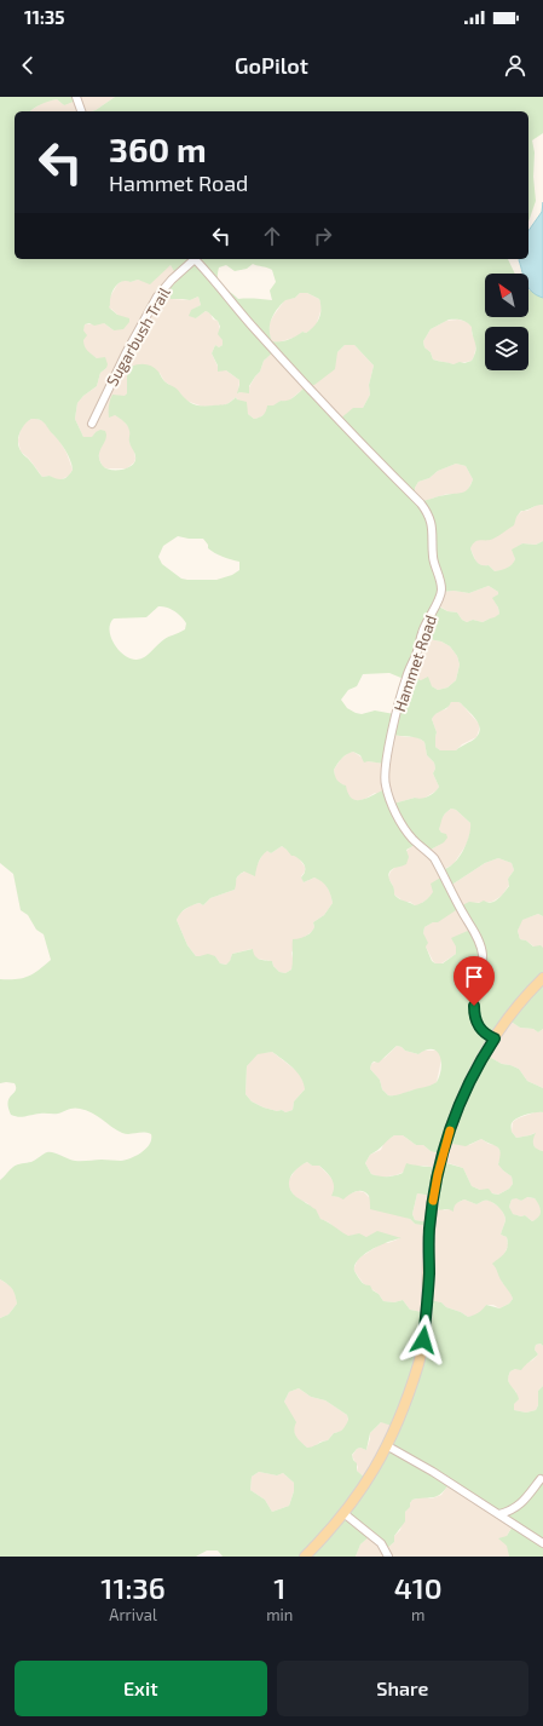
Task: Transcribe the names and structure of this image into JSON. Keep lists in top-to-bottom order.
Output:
{
  "streets": {
    "street": ["Sugarbush Trail", "Hammet Road"]
  },
  "north": "top left",
  "page": {
    "status": "11:35",
    "header": "GoPilot",
    "turn": ["360 m", "Hammet Road"],
    "eta": [
      "11:36",
      "Arrival",
      "1",
      "min",
      "410",
      "m"
    ],
    "buttons": ["Exit", "Share"]
  }
}
